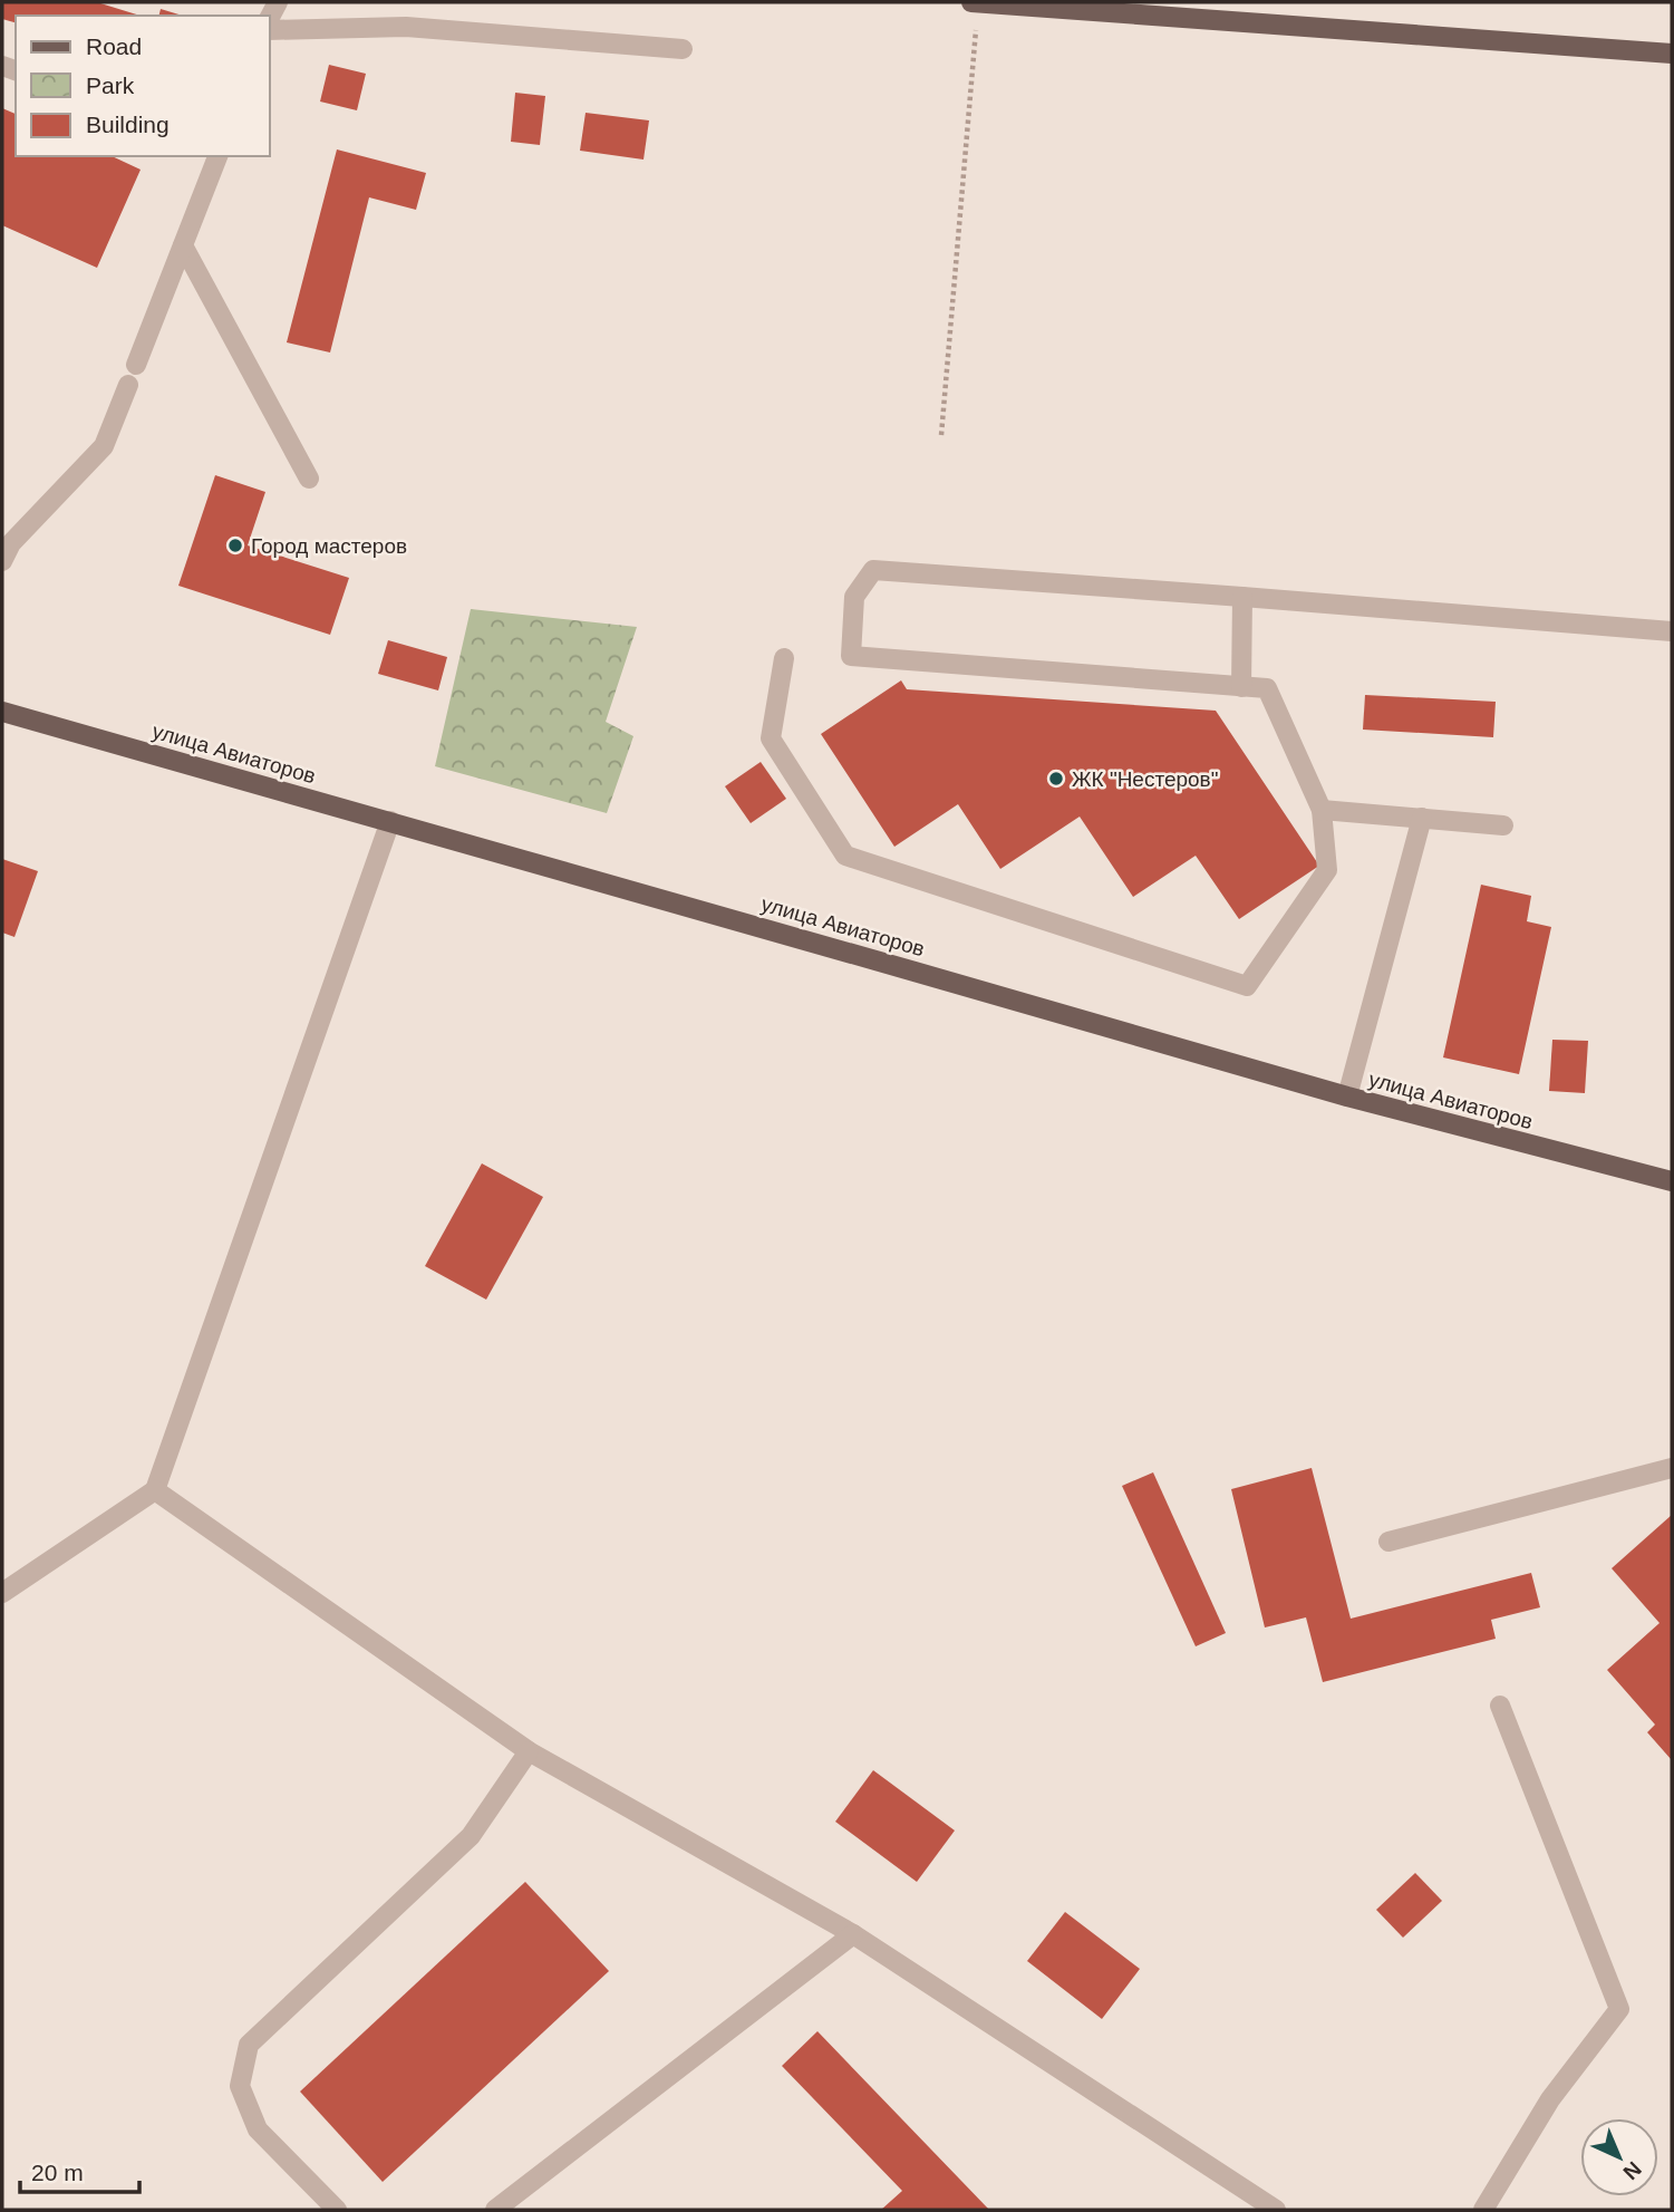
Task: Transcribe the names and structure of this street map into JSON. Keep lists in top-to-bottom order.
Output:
{
  "streets": {
    "main road": ["улица Авиаторов"]
  },
  "places": ["Город мастеров", "ЖК \"Нестеров\""],
  "legend": ["Road", "Park", "Building"],
  "scale_bar": "20 m",
  "north": "bottom right"
}
